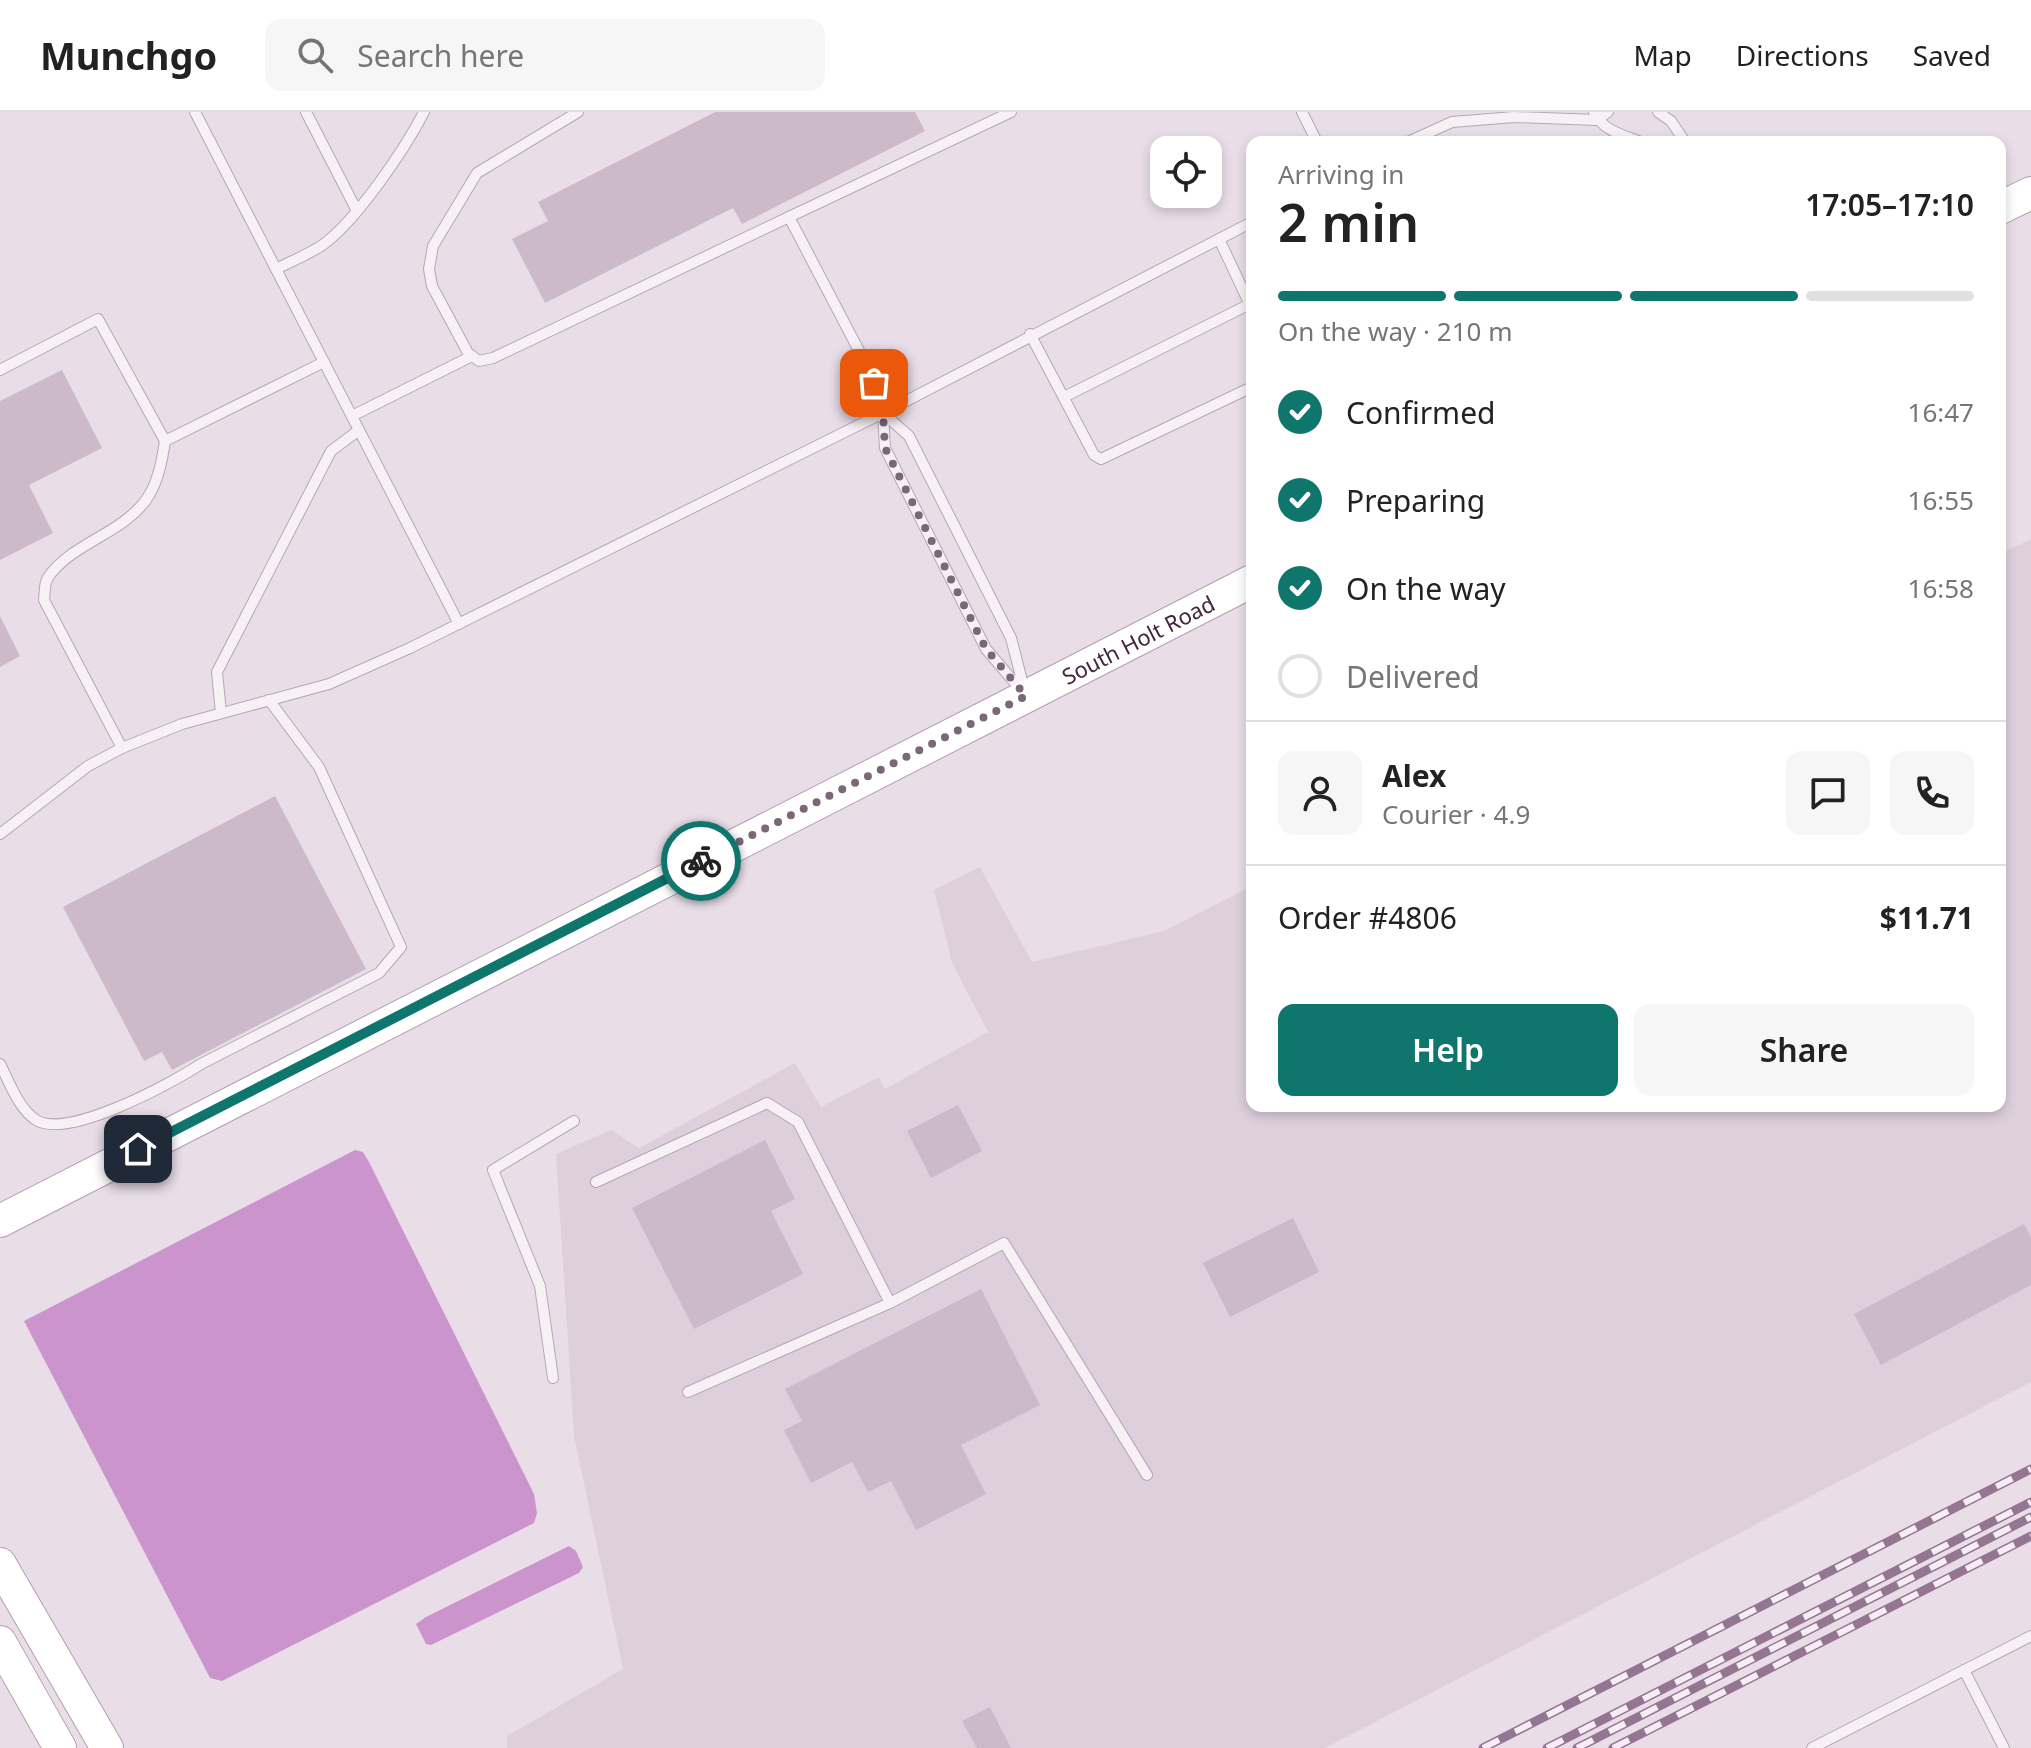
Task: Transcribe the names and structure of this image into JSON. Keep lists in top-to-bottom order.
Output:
{
  "streets": {
    "main road": ["South Holt Road"]
  },
  "page": {
    "header": "Munchgo",
    "search": "Search here",
    "nav": ["Map", "Directions", "Saved"],
    "heading": ["2 min", "Arriving in", "17:05–17:10"],
    "panel": [
      "Alex",
      "Courier · 4.9",
      "Order #4806",
      "$11.71"
    ],
    "bar": "On the way · 210 m",
    "list": [
      ["Confirmed", "16:47"],
      ["Preparing", "16:55"],
      ["On the way", "16:58"],
      "Delivered"
    ],
    "buttons": ["Help", "Share"]
  }
}
